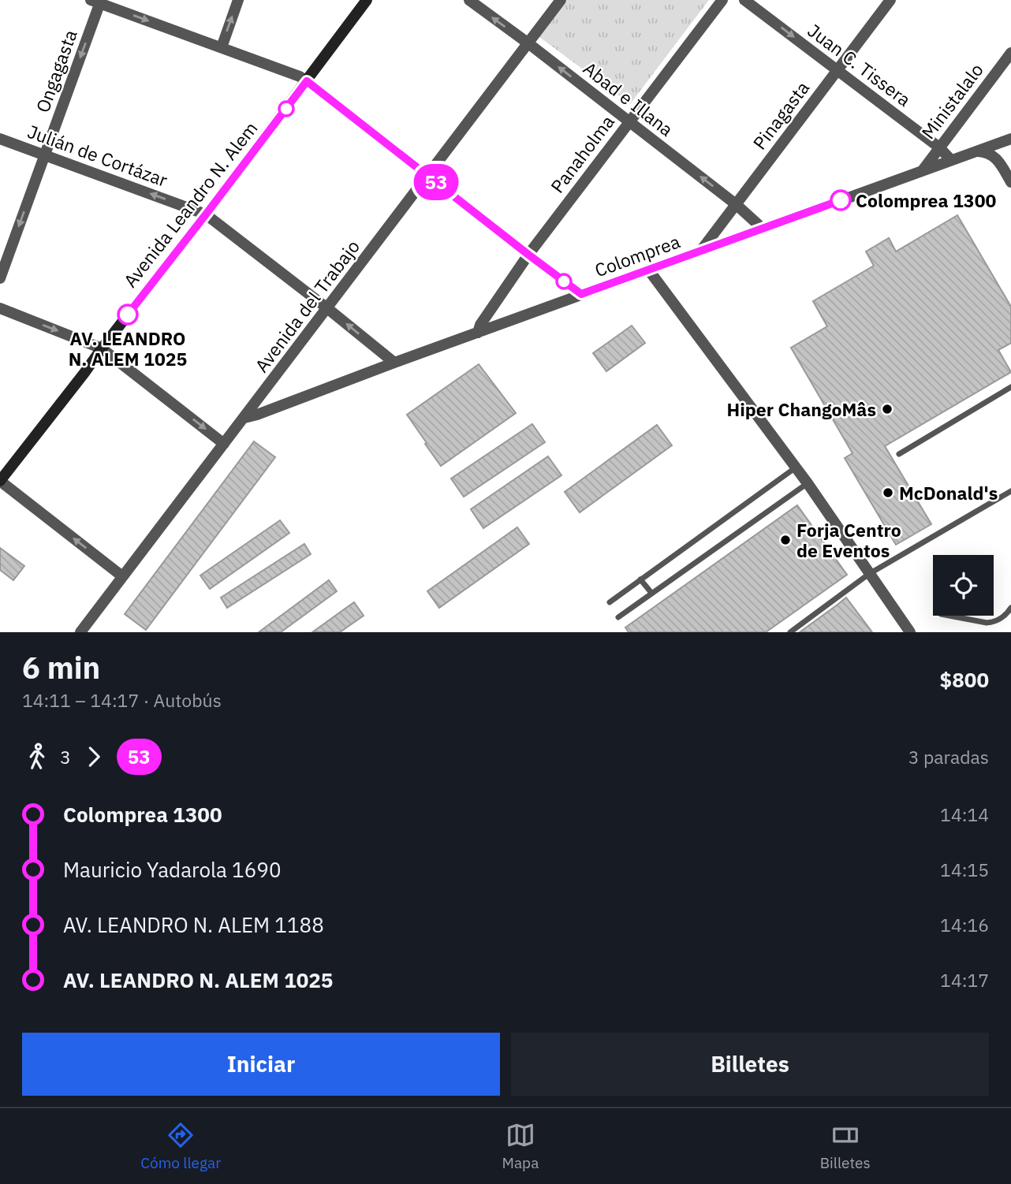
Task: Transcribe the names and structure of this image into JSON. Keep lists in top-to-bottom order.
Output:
{
  "streets": {
    "main road": ["Avenida Leandro N. Alem"],
    "street": [
      "Juan C. Tissera",
      "Ongagasta",
      "Abad e Illana",
      "Ministalalo",
      "Pinagasta",
      "Panaholma",
      "Julián de Cortázar",
      "Colomprea",
      "Avenida del Trabajo"
    ]
  },
  "crossings": [
    ["Juan C. Tissera", "Ministalalo"],
    ["Juan C. Tissera", "Pinagasta"],
    ["Juan C. Tissera", "Colomprea"],
    ["Ongagasta", "Julián de Cortázar"],
    ["Abad e Illana", "Pinagasta"],
    ["Abad e Illana", "Panaholma"],
    ["Abad e Illana", "Colomprea"],
    ["Abad e Illana", "Avenida del Trabajo"],
    ["Ministalalo", "Colomprea"],
    ["Pinagasta", "Colomprea"],
    ["Panaholma", "Colomprea"],
    ["Julián de Cortázar", "Avenida Leandro N. Alem"],
    ["Julián de Cortázar", "Colomprea"],
    ["Julián de Cortázar", "Avenida del Trabajo"],
    ["Colomprea", "Avenida del Trabajo"]
  ],
  "one_way": [
    "Juan C. Tissera",
    "Ongagasta",
    "Abad e Illana",
    "Julián de Cortázar"
  ],
  "places": [
    "Colomprea 1300",
    "AV. LEANDRO N. ALEM 1025",
    "Hiper ChangoMâs",
    "McDonald's",
    "Forja Centro de Eventos"
  ],
  "lines": ["bus line 53"],
  "page": {
    "on_map": "53",
    "heading": ["6 min", "14:11 – 14:17 · Autobús", "$800"],
    "legs": ["3", "53", "3 paradas"],
    "list": [
      {
        "name": "Colomprea 1300",
        "value": "14:14"
      },
      {
        "name": "Mauricio Yadarola 1690",
        "value": "14:15"
      },
      {
        "name": "AV. LEANDRO N. ALEM 1188",
        "value": "14:16"
      },
      {
        "name": "AV. LEANDRO N. ALEM 1025",
        "value": "14:17"
      }
    ],
    "buttons": ["Iniciar", "Billetes"],
    "tabs": ["Cómo llegar", "Mapa", "Billetes"]
  }
}
